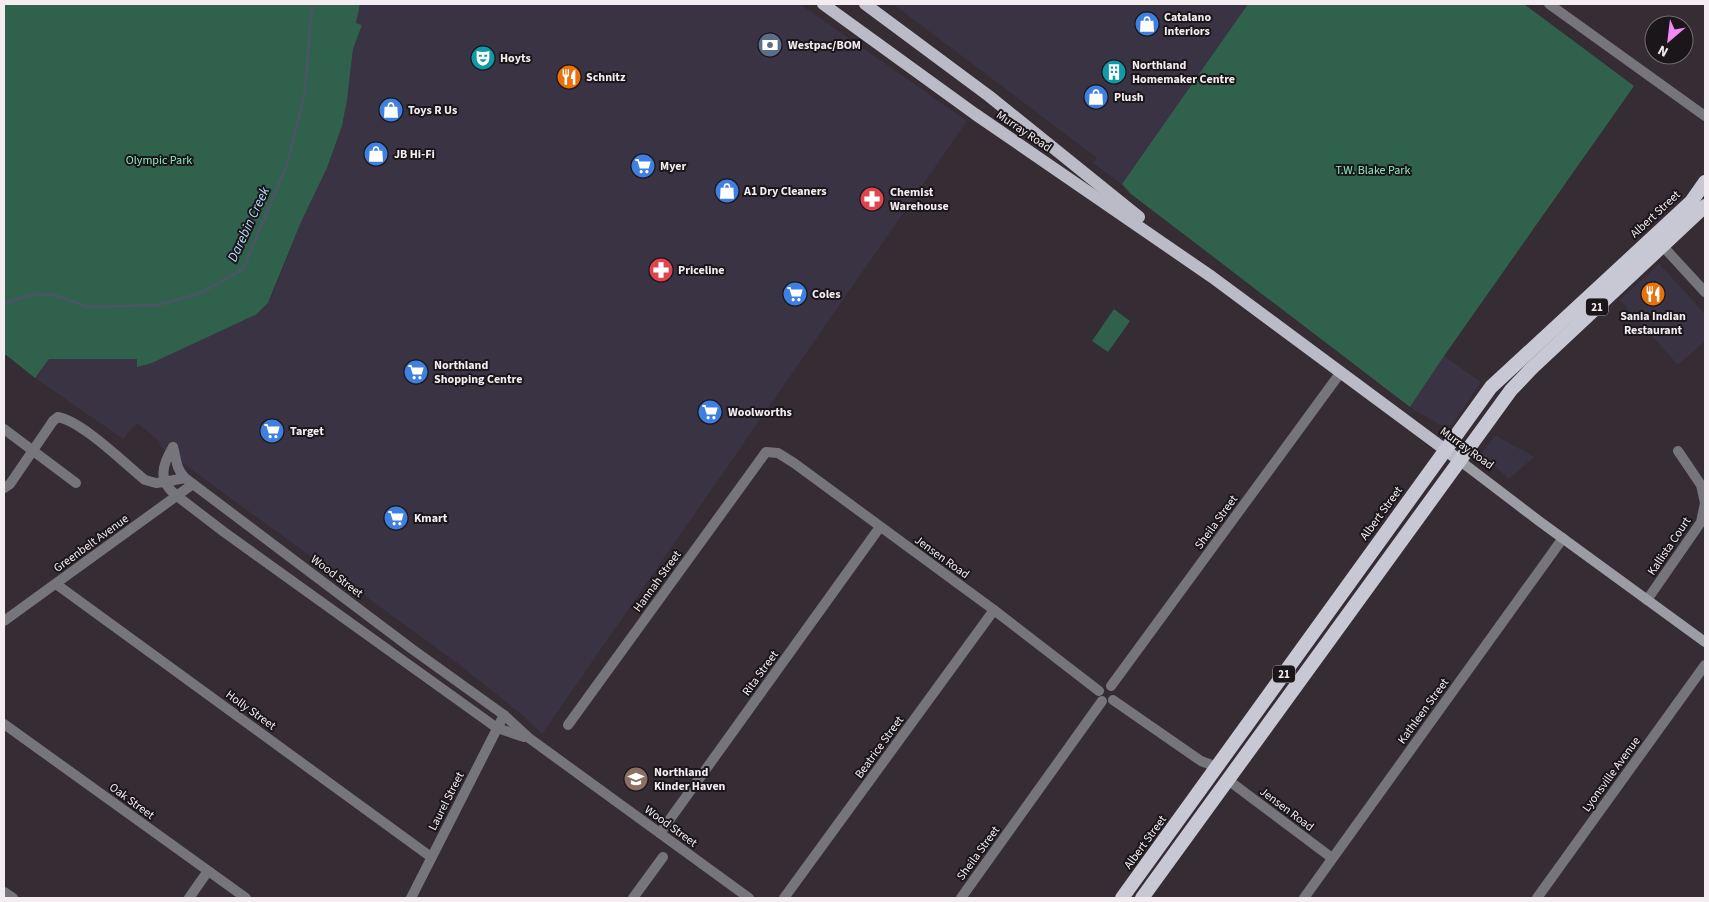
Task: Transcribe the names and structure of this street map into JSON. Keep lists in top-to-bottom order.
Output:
{
  "streets": {
    "highway": ["Albert Street", "21"],
    "main road": ["Murray Road"],
    "street": [
      "Sheila Street",
      "Greenbelt Avenue",
      "Kallista Court",
      "Jensen Road",
      "Wood Street",
      "Hannah Street",
      "Rita Street",
      "Holly Street",
      "Kathleen Street",
      "Beatrice Street",
      "Lyonsville Avenue",
      "Oak Street",
      "Laurel Street"
    ]
  },
  "crossings": [
    ["Murray Road", "Albert Street"],
    ["Murray Road", "Sheila Street"],
    ["Murray Road", "Kallista Court"],
    ["Murray Road", "Kathleen Street"],
    ["Albert Street", "Jensen Road"],
    ["Sheila Street", "Jensen Road"],
    ["Greenbelt Avenue", "Wood Street"],
    ["Greenbelt Avenue", "Holly Street"],
    ["Jensen Road", "Hannah Street"],
    ["Jensen Road", "Rita Street"],
    ["Jensen Road", "Kathleen Street"],
    ["Jensen Road", "Beatrice Street"],
    ["Wood Street", "Rita Street"],
    ["Wood Street", "Laurel Street"],
    ["Holly Street", "Laurel Street"]
  ],
  "water": ["Darebin Creek"],
  "parks": ["Olympic Park", "T.W. Blake Park"],
  "places": {
    "shop": [
      "Catalano Interiors",
      "Plush",
      "Toys R Us",
      "JB Hi-Fi",
      "A1 Dry Cleaners"
    ],
    "bank": ["Westpac/BOM"],
    "theatre": ["Hoyts"],
    "building": ["Northland Homemaker Centre"],
    "restaurant": ["Schnitz", "Sania Indian Restaurant"],
    "supermarket": [
      "Myer",
      "Coles",
      "Northland Shopping Centre",
      "Woolworths",
      "Target",
      "Kmart"
    ],
    "pharmacy": ["Chemist Warehouse", "Priceline"],
    "school or university": ["Northland Kinder Haven"]
  },
  "north": "bottom left"
}
